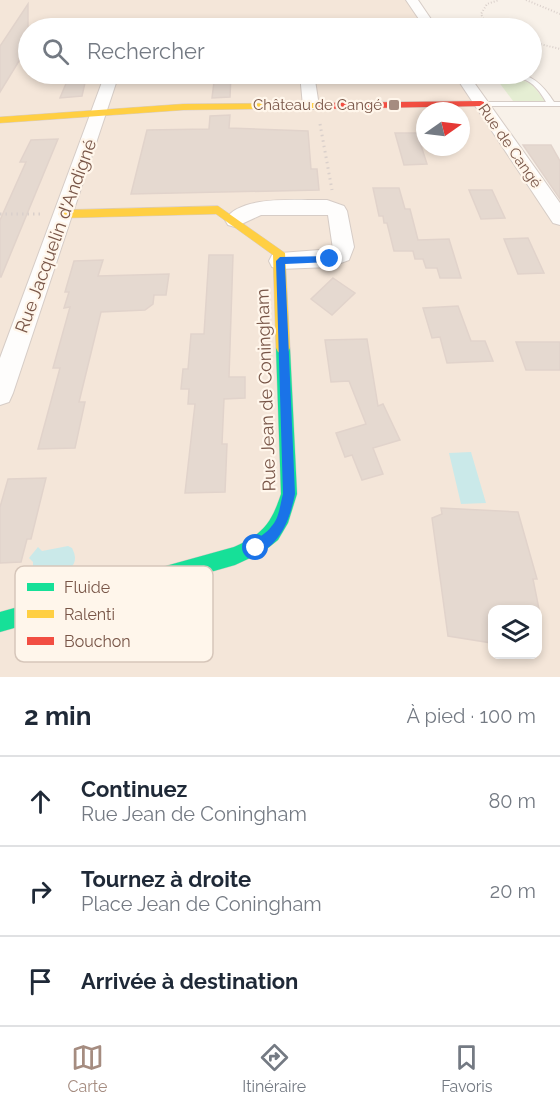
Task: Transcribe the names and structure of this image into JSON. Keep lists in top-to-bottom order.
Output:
{
  "streets": {
    "street": ["Rue de Cangé", "Rue Jacquelin d'Andigné", "Rue Jean de Coningham"]
  },
  "places": {
    "transit": ["Château de Cangé"]
  },
  "legend": ["Fluide", "Ralenti", "Bouchon"],
  "north": "right",
  "page": {
    "search": "Rechercher",
    "heading": ["2 min", "À pied · 100 m"],
    "list": [
      ["Continuez", "Rue Jean de Coningham", "80 m"],
      ["Tournez à droite", "Place Jean de Coningham", "20 m"],
      "Arrivée à destination"
    ],
    "nav": ["Carte", "Itinéraire", "Favoris"]
  }
}
